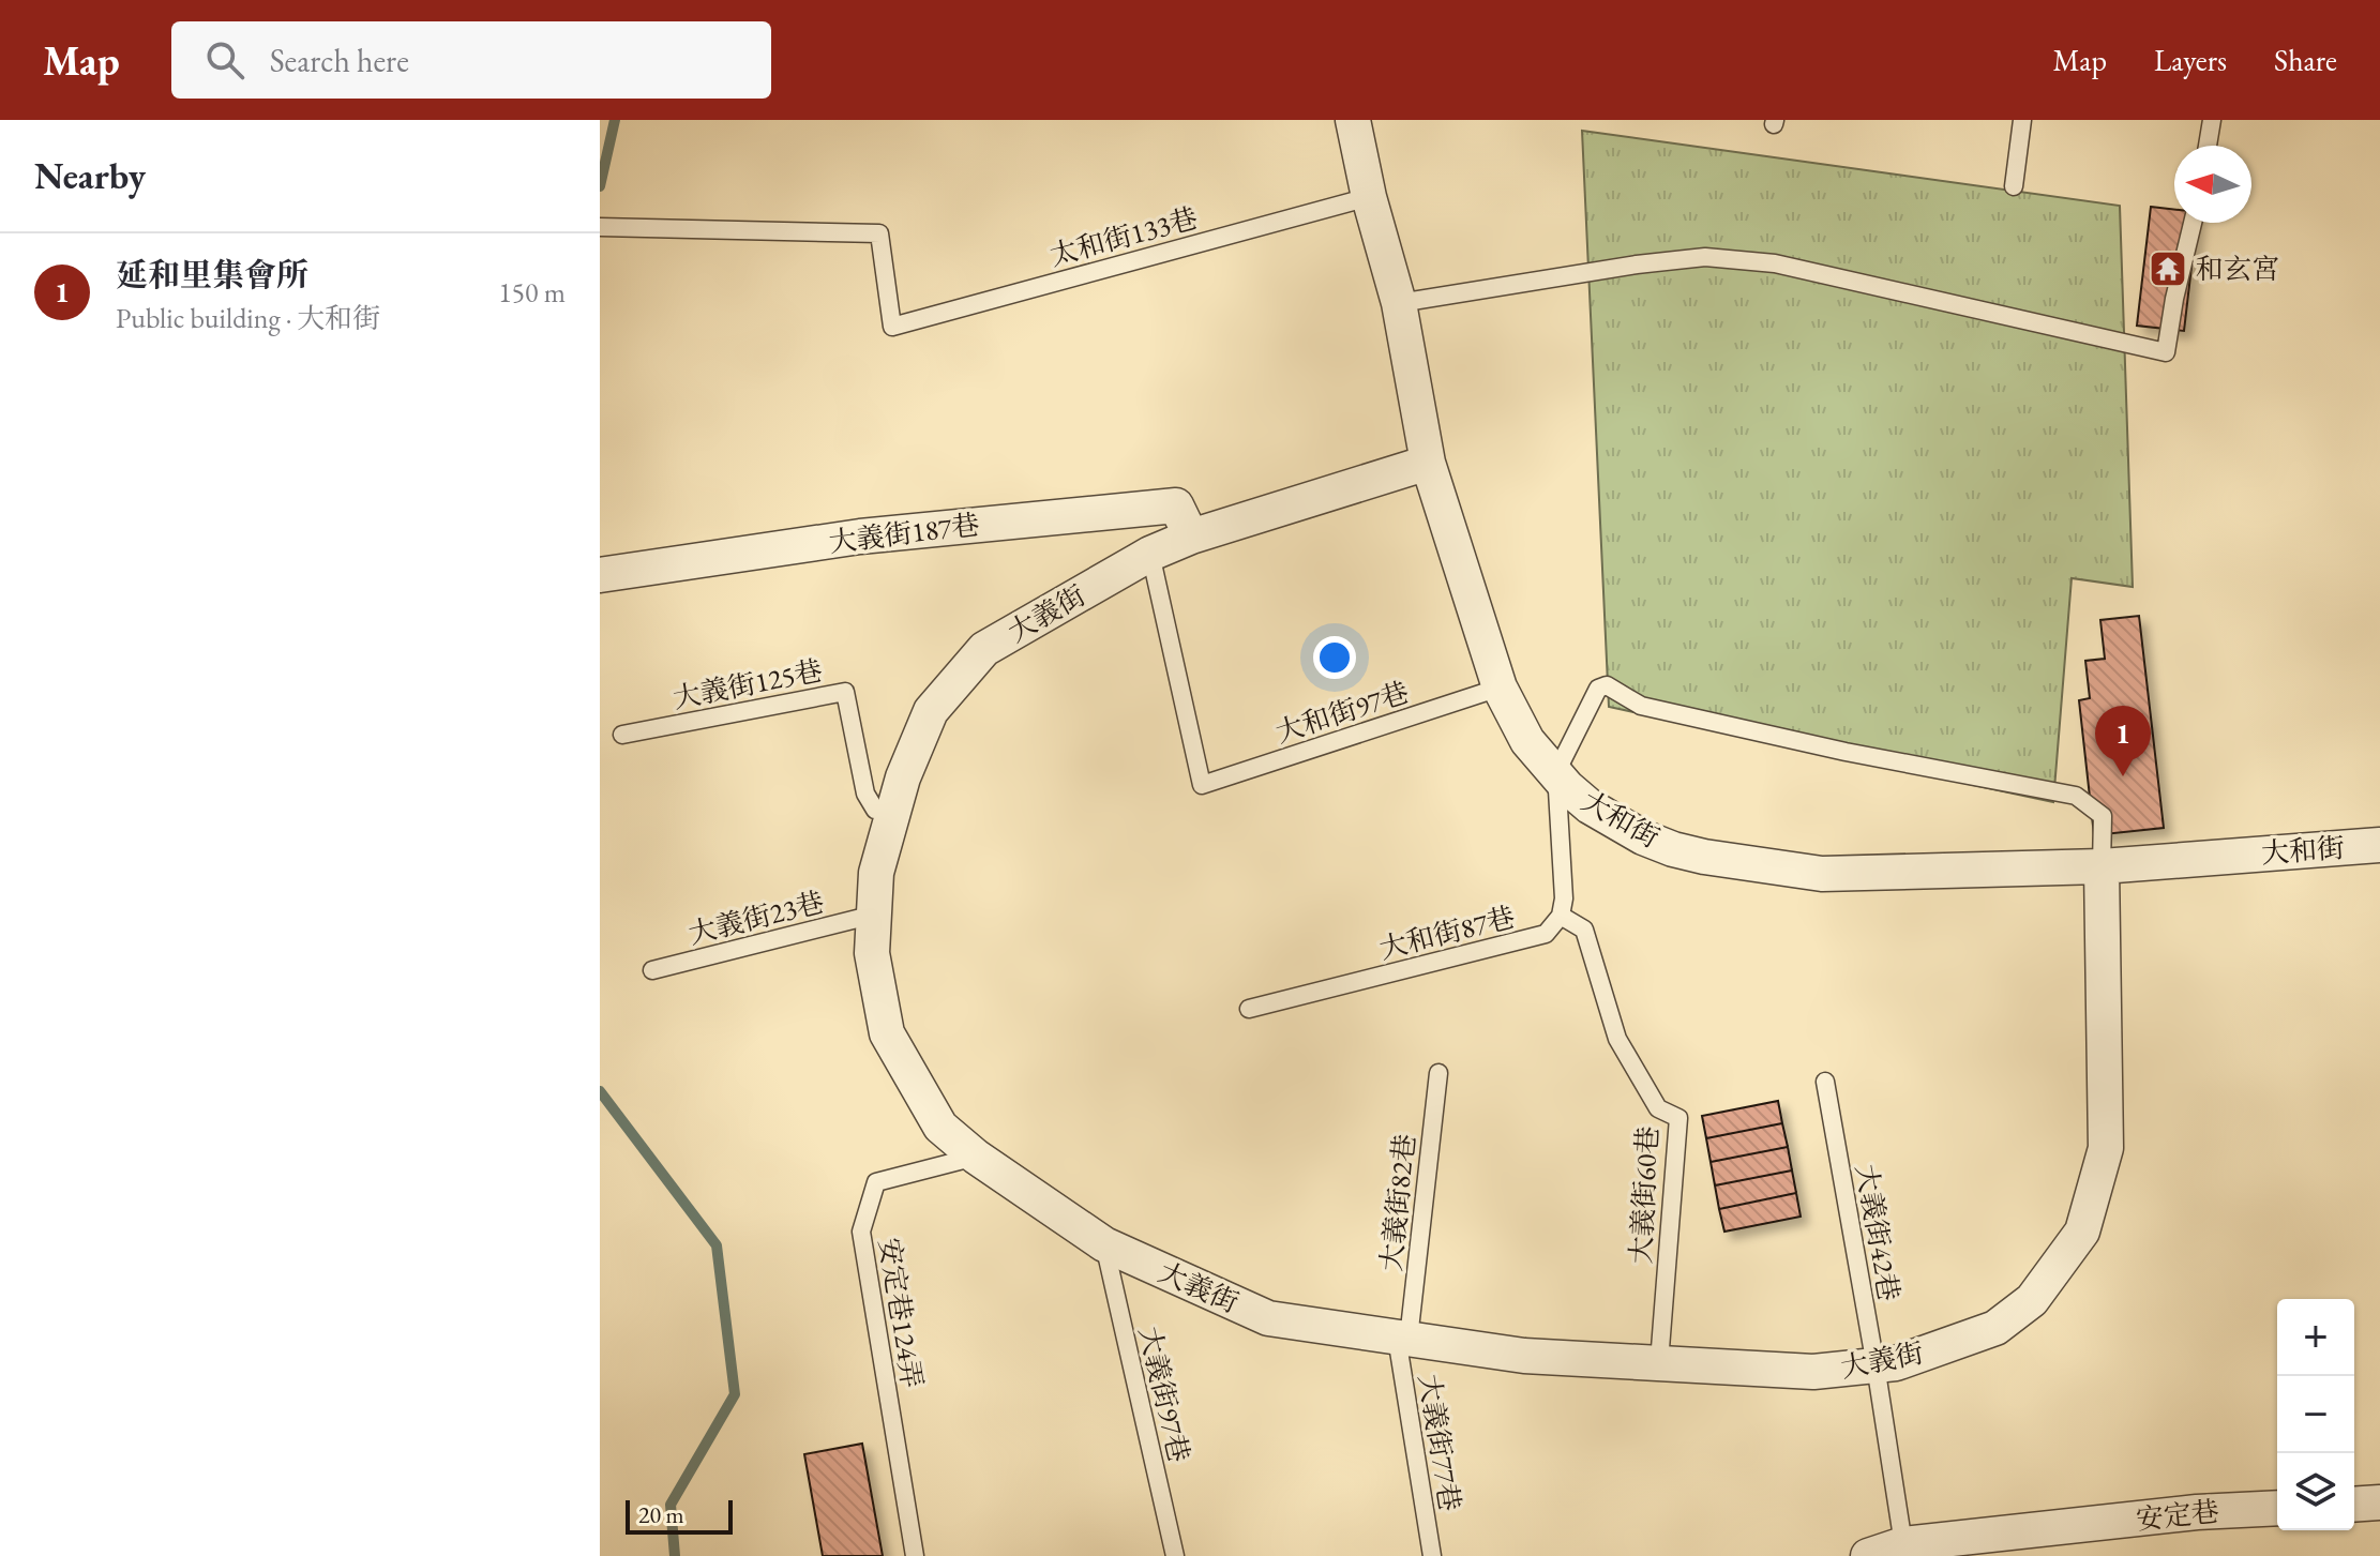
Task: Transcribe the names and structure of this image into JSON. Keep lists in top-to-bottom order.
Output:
{
  "streets": {
    "street": [
      "大義街187巷",
      "大義街",
      "大和街",
      "安定巷"
    ],
    "lane": [
      "太和街133巷",
      "大義街125巷",
      "大和街97巷",
      "大義街23巷",
      "大和街87巷",
      "大義街60巷",
      "大義街82巷",
      "大義街42巷",
      "安定巷124弄",
      "大義街97巷",
      "大義街77巷"
    ]
  },
  "crossings": [
    ["太和街133巷", "大和街"],
    ["大義街187巷", "大義街"],
    ["大義街", "大義街125巷"],
    ["大義街", "大和街97巷"],
    ["大義街", "大和街"],
    ["大義街", "大義街23巷"],
    ["大義街", "大義街60巷"],
    ["大義街", "大義街82巷"],
    ["大義街", "大義街42巷"],
    ["大義街", "安定巷124弄"],
    ["大義街", "大義街97巷"],
    ["大義街", "大義街77巷"],
    ["大和街97巷", "大和街"],
    ["大和街87巷", "大義街60巷"],
    ["大義街82巷", "大義街77巷"],
    ["大義街42巷", "安定巷"]
  ],
  "places": {
    "temple": ["和玄宮"]
  },
  "scale_bar": "20 m",
  "north": "left",
  "page": {
    "header": "Map",
    "search": "Search here",
    "nav": ["Map", "Layers", "Share"],
    "heading": "Nearby",
    "list": [
      {
        "mark": "1",
        "name": "延和里集會所",
        "note": "Public building · 大和街",
        "value": "150 m"
      }
    ],
    "pins": "1",
    "map_buttons": ["+", "−"],
    "scale": "20 m"
  }
}
